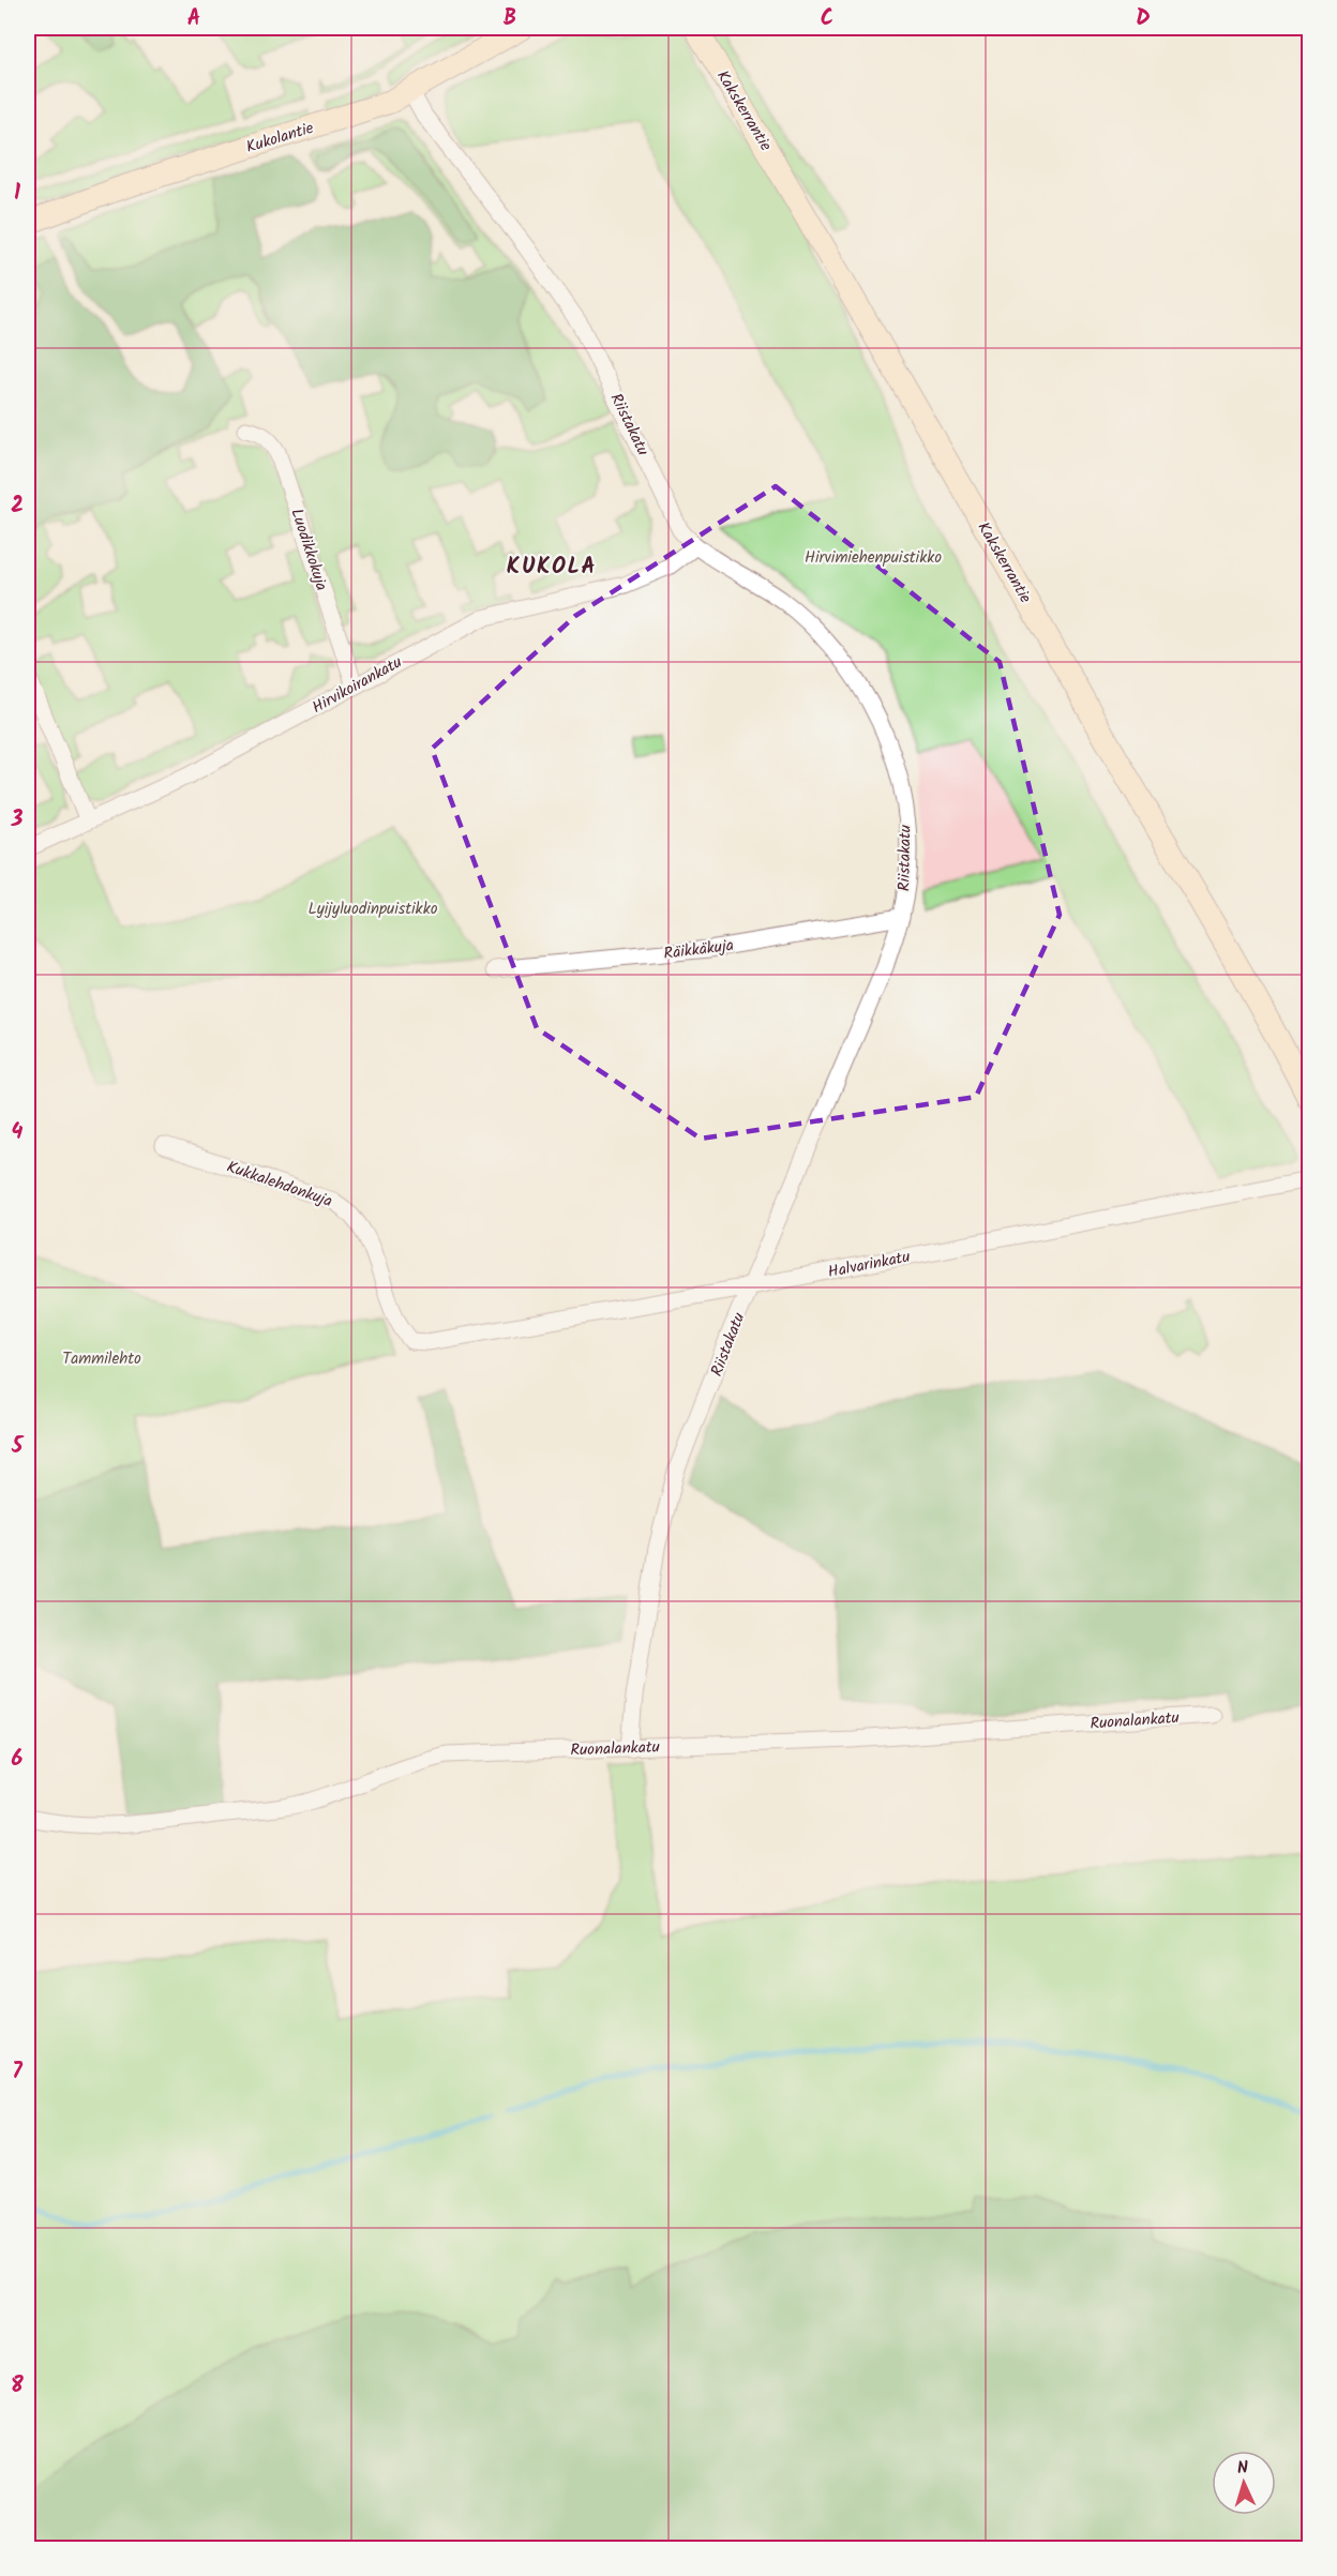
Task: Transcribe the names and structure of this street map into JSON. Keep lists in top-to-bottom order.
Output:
{
  "streets": {
    "main road": ["Kakskerrantie", "Kukolantie"],
    "street": [
      "Riistakatu",
      "Luodikkokuja",
      "Hirvikoirankatu",
      "Räikkäkuja",
      "Kukkalehdonkuja",
      "Halvarinkatu",
      "Ruonalankatu"
    ]
  },
  "crossings": [
    ["Kukolantie", "Riistakatu"],
    ["Riistakatu", "Hirvikoirankatu"],
    ["Riistakatu", "Räikkäkuja"],
    ["Riistakatu", "Halvarinkatu"],
    ["Riistakatu", "Ruonalankatu"],
    ["Luodikkokuja", "Hirvikoirankatu"],
    ["Kukkalehdonkuja", "Halvarinkatu"]
  ],
  "districts": ["KUKOLA"],
  "parks": ["Hirvimiehenpuistikko", "Lyijyluodinpuistikko", "Tammilehto"],
  "north": "top",
  "grid": {
    "columns": [
      "A",
      "B",
      "C",
      "D"
    ],
    "rows": [
      "1",
      "2",
      "3",
      "4",
      "5",
      "6",
      "7",
      "8"
    ]
  }
}
